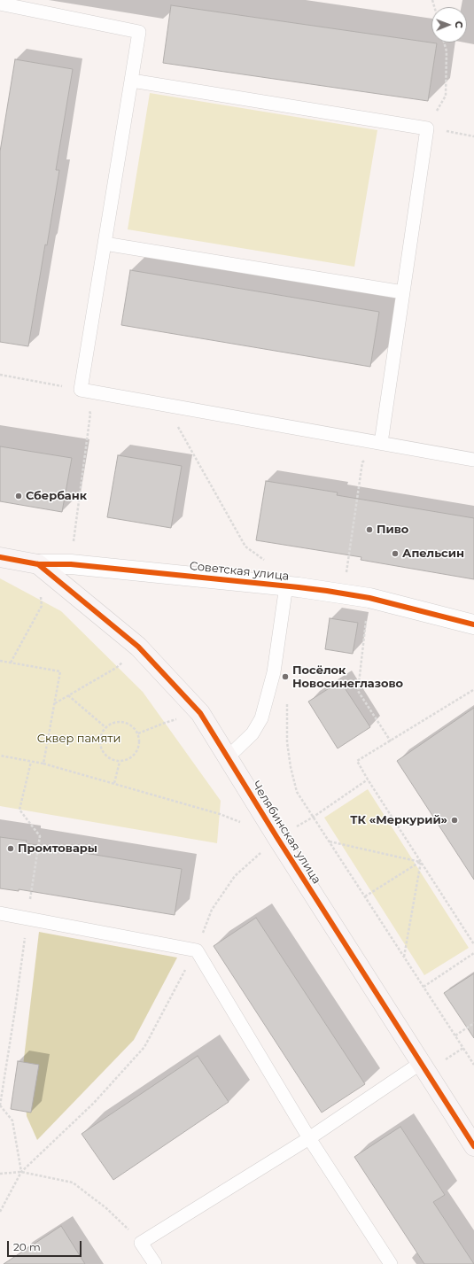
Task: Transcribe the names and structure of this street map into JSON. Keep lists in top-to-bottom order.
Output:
{
  "streets": {
    "street": ["Советская улица", "Челябинская улица"]
  },
  "crossings": [
    ["Советская улица", "Челябинская улица"]
  ],
  "parks": ["Сквер памяти"],
  "places": [
    "Сбербанк",
    "Пиво",
    "Апельсин",
    "Посёлок Новосинеглазово",
    "ТК «Меркурий»",
    "Промтовары"
  ],
  "scale_bar": "20 m",
  "north": "right"
}
